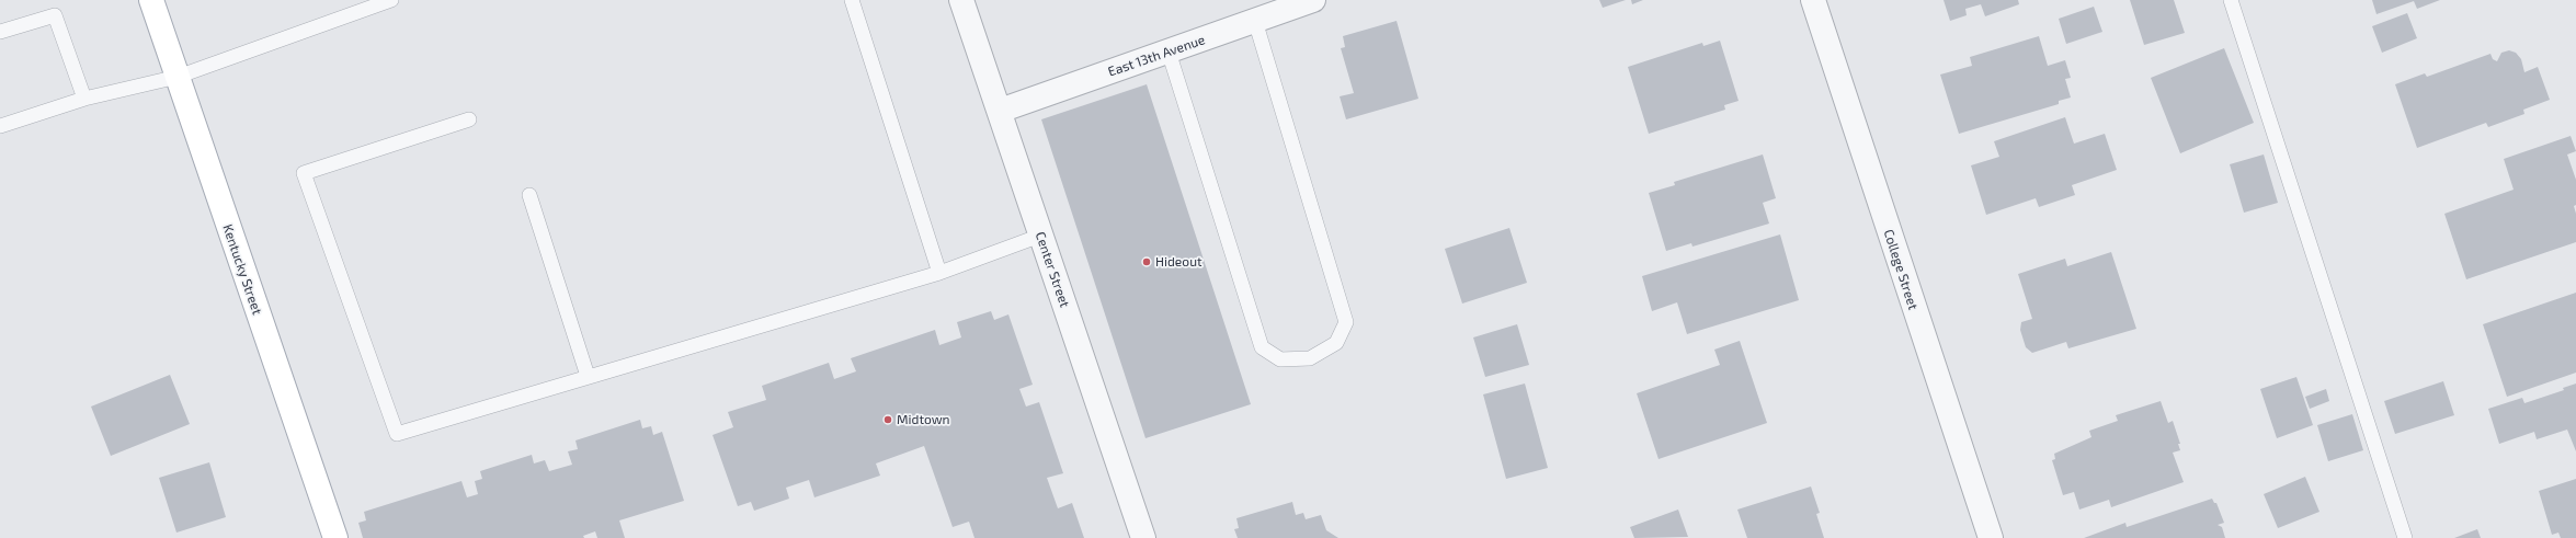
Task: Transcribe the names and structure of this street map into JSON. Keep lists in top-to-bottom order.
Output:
{
  "streets": {
    "main road": ["Kentucky Street"],
    "street": ["East 13th Avenue", "Center Street", "College Street"]
  },
  "crossings": [
    ["East 13th Avenue", "Center Street"]
  ],
  "places": ["Hideout", "Midtown"]
}
